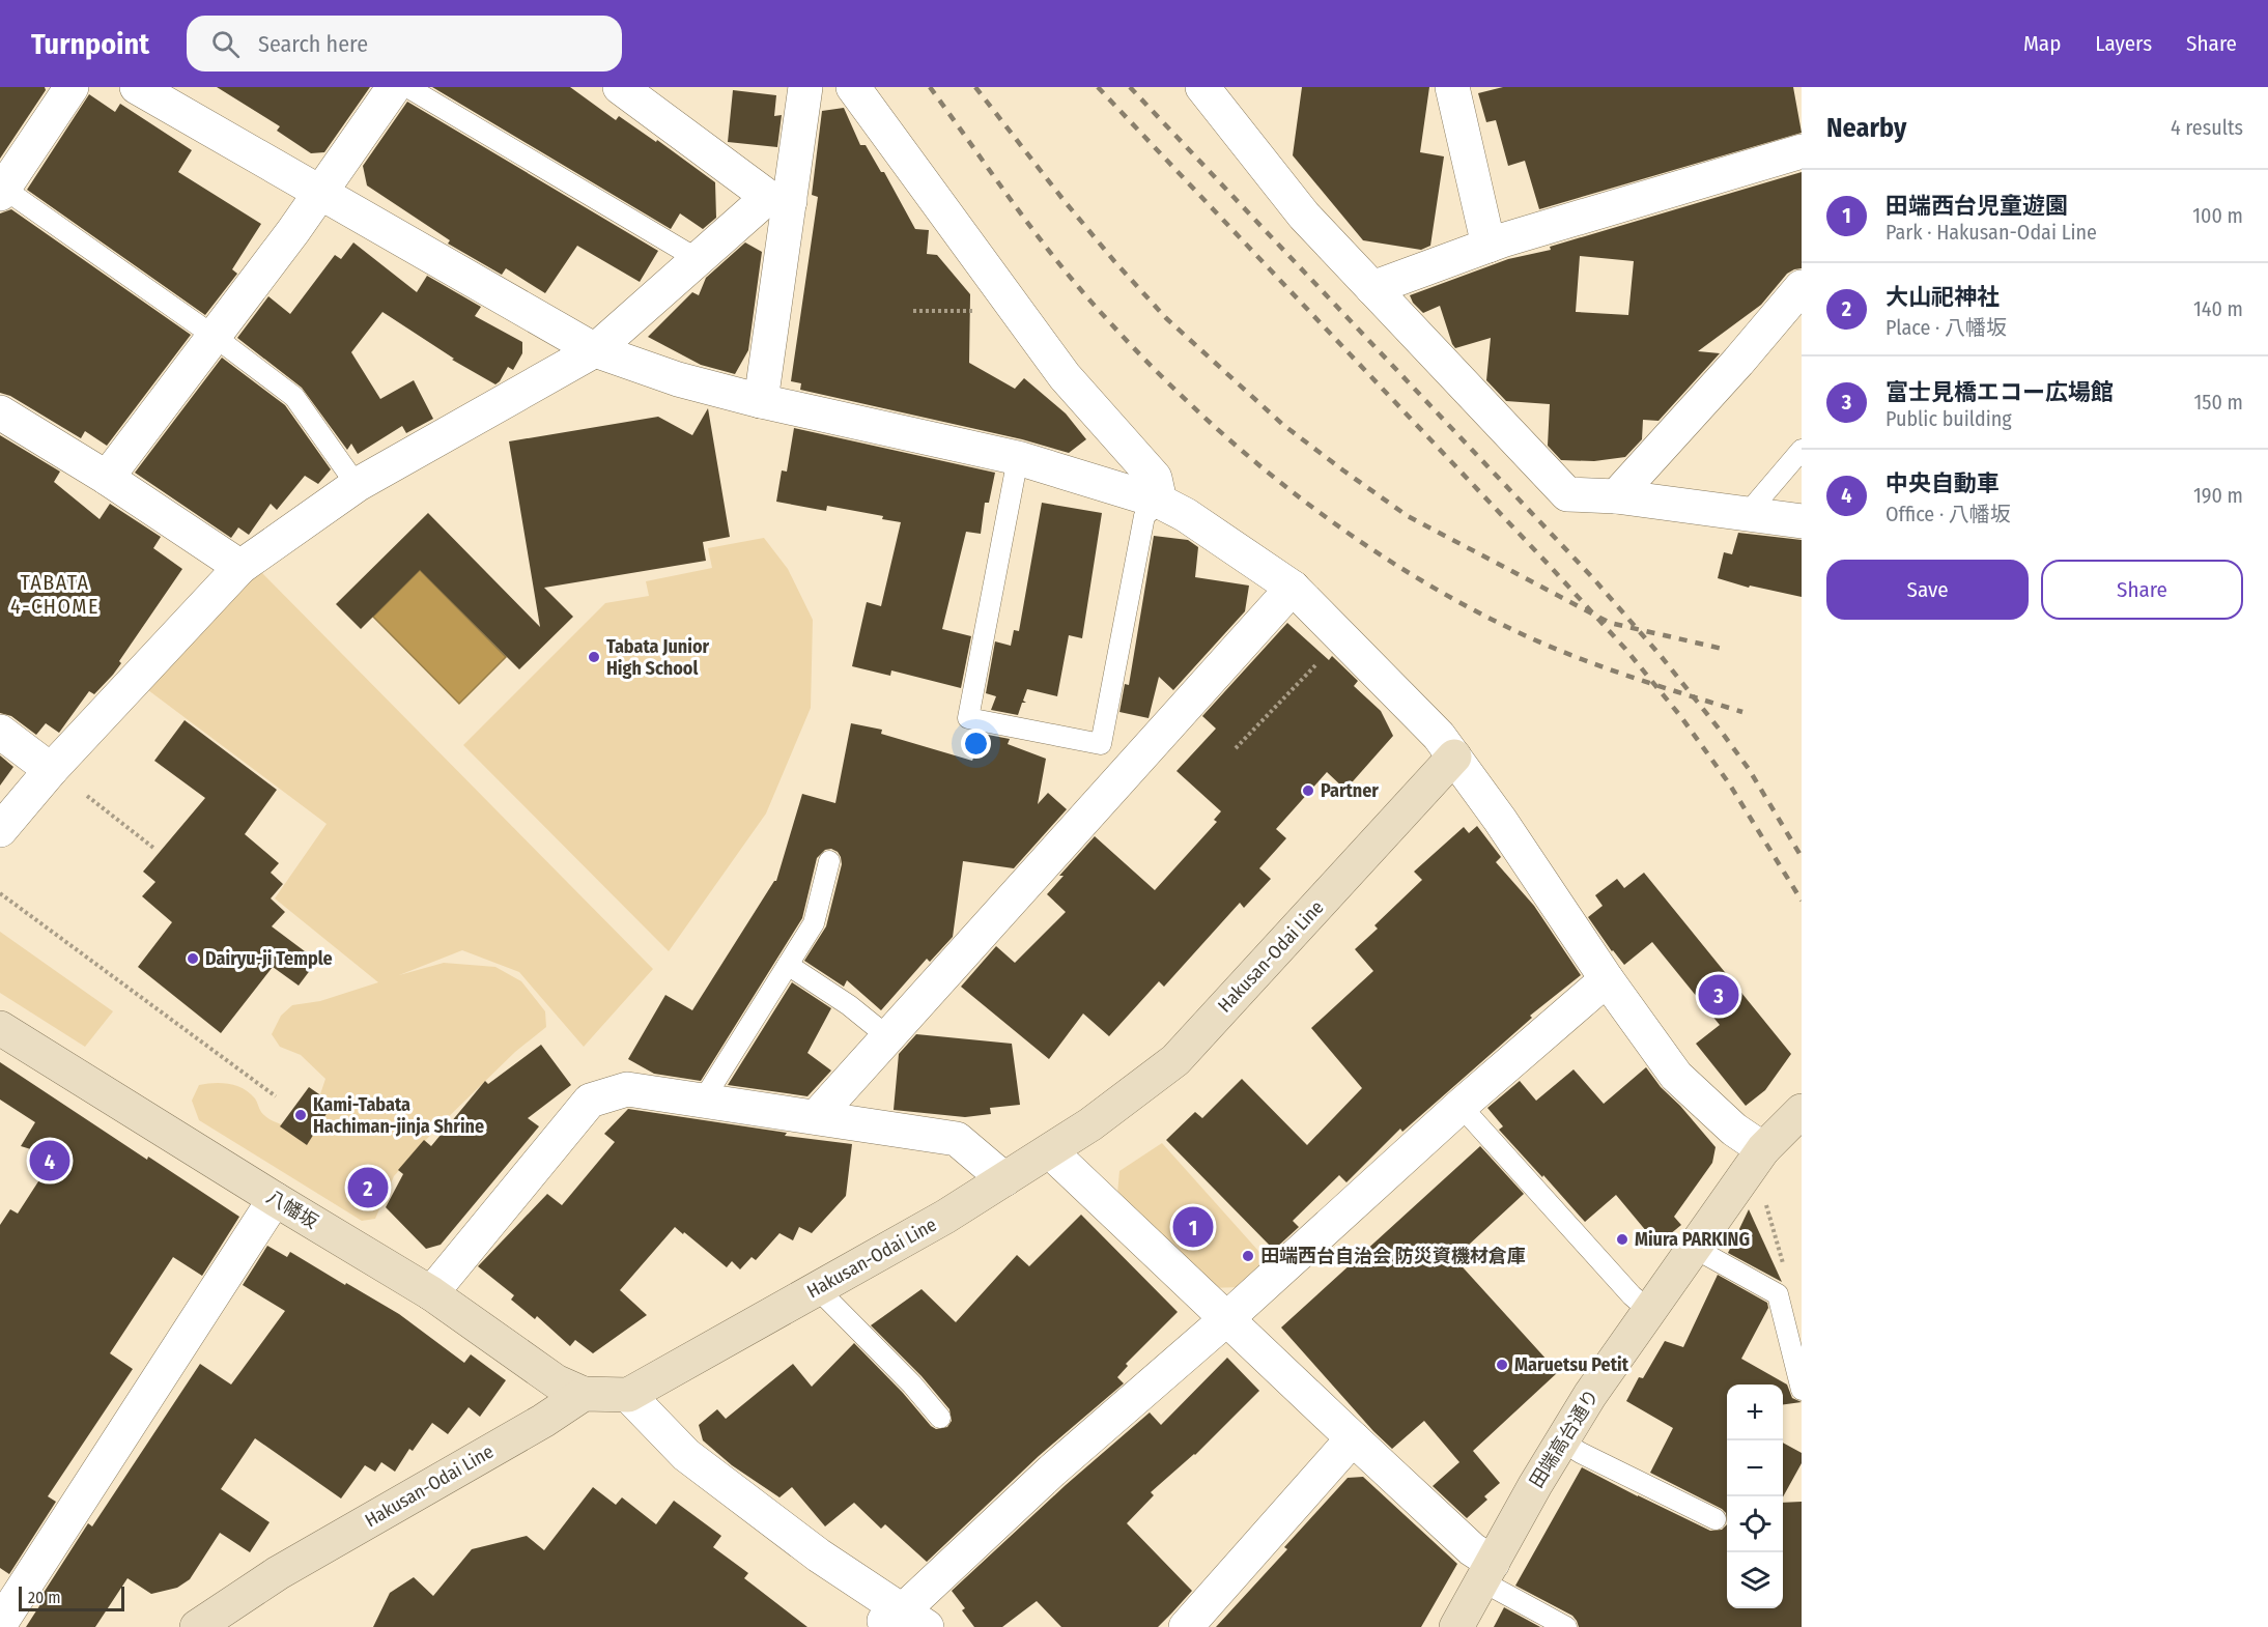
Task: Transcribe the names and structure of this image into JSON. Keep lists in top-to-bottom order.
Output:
{
  "streets": {
    "main road": ["Hakusan-Odai Line", "八幡坂", "田端高台通り"]
  },
  "crossings": [
    ["Hakusan-Odai Line", "八幡坂"]
  ],
  "districts": ["TABATA 4-CHOME"],
  "places": [
    "Tabata Junior High School",
    "Partner",
    "Dairyu-ji Temple",
    "Kami-Tabata Hachiman-jinja Shrine",
    "Miura PARKING",
    "田端西台自治会 防災資機材倉庫",
    "Maruetsu Petit"
  ],
  "scale_bar": "20 m",
  "page": {
    "header": "Turnpoint",
    "search": "Search here",
    "nav": ["Map", "Layers", "Share"],
    "heading": ["Nearby", "4 results"],
    "list": [
      {
        "mark": "1",
        "name": "田端西台児童遊園",
        "note": "Park · Hakusan-Odai Line",
        "value": "100 m"
      },
      {
        "mark": "2",
        "name": "大山祀神社",
        "note": "Place · 八幡坂",
        "value": "140 m"
      },
      {
        "mark": "3",
        "name": "富士見橋エコー広場館",
        "note": "Public building",
        "value": "150 m"
      },
      {
        "mark": "4",
        "name": "中央自動車",
        "note": "Office · 八幡坂",
        "value": "190 m"
      }
    ],
    "buttons": ["Save", "Share"],
    "pins": [
      "3",
      "4",
      "2",
      "1"
    ],
    "map_buttons": ["+", "−"],
    "scale": "20 m"
  }
}
